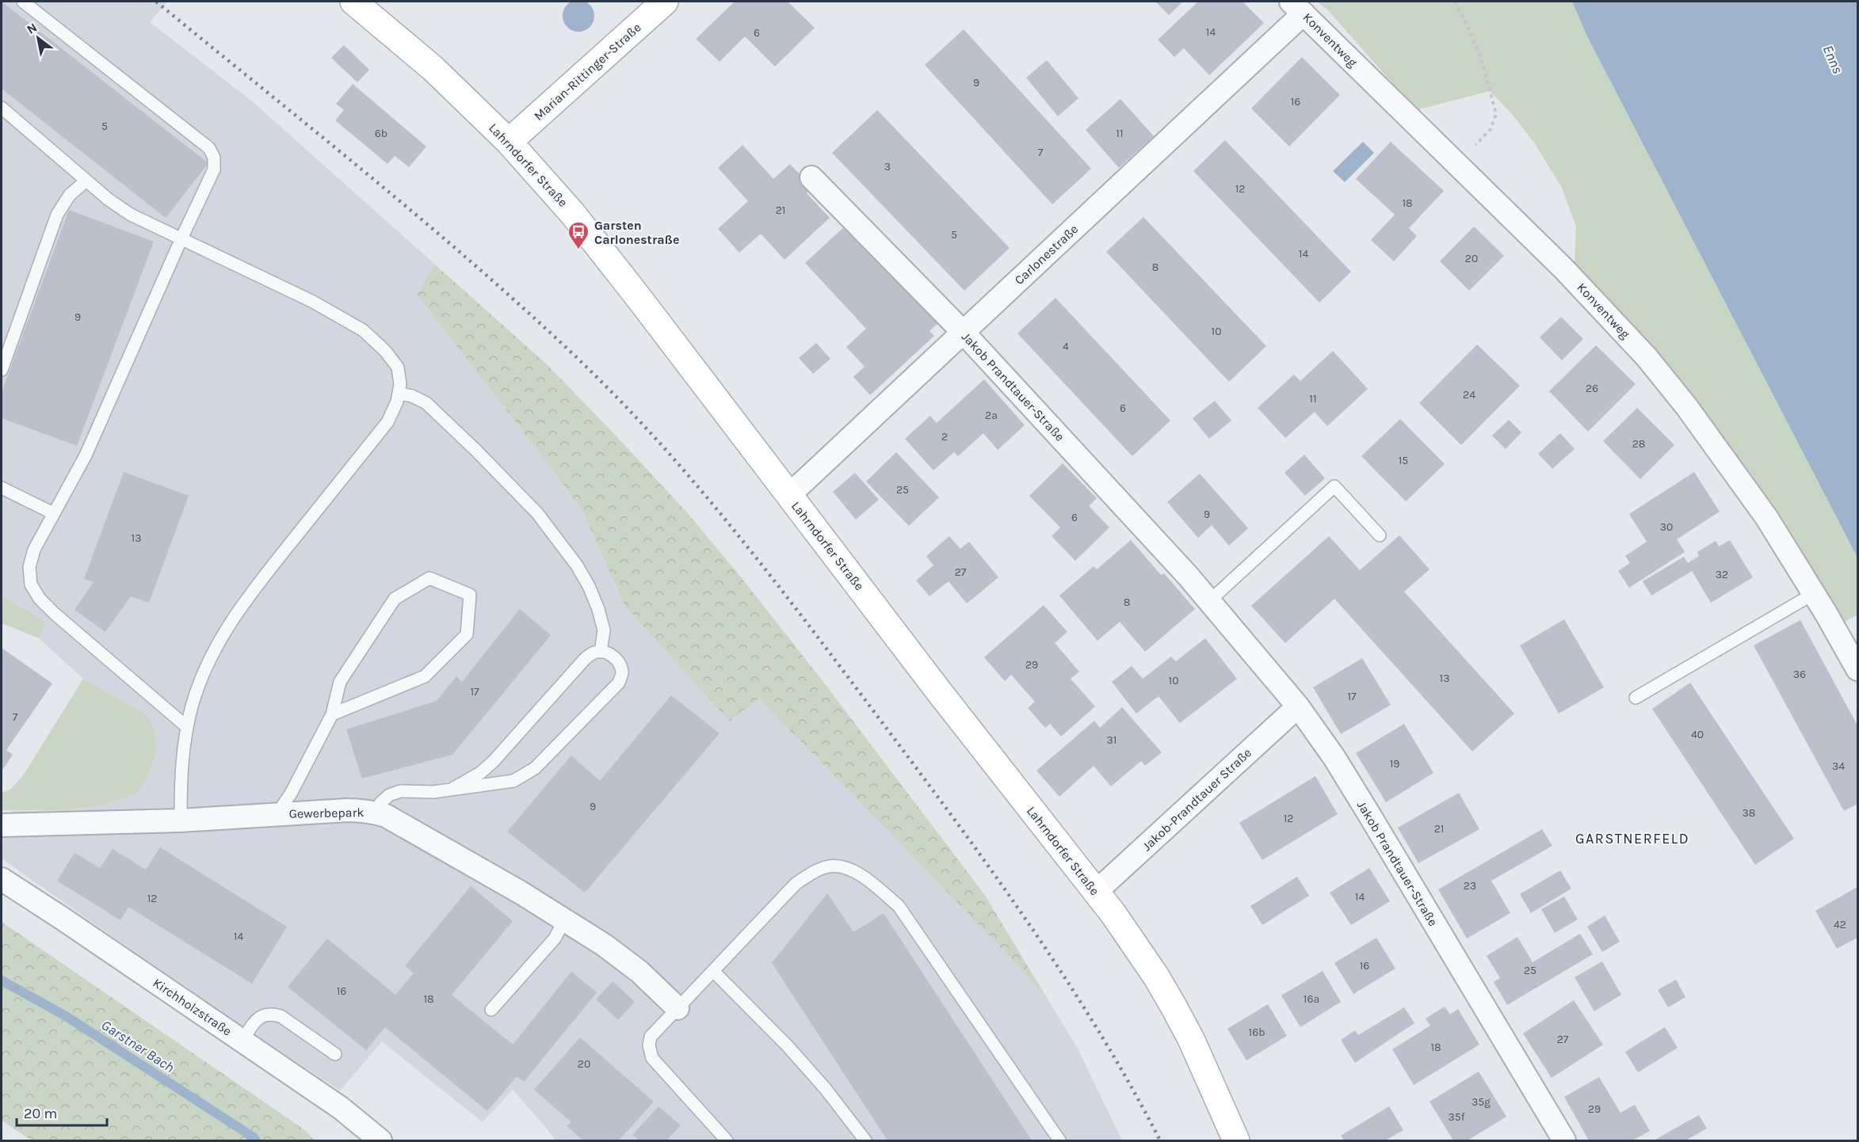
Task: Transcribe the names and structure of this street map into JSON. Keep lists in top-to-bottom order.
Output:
{
  "streets": {
    "street": [
      "Konventweg",
      "Marian-Rittinger-Straße",
      "Lahrndorfer Straße",
      "Carlonestraße",
      "Jakob Prandtauer-Straße",
      "Jakob-Prandtauer Straße",
      "Gewerbepark",
      "Kirchholzstraße"
    ]
  },
  "crossings": [
    ["Konventweg", "Carlonestraße"],
    ["Marian-Rittinger-Straße", "Lahrndorfer Straße"],
    ["Lahrndorfer Straße", "Carlonestraße"],
    ["Lahrndorfer Straße", "Jakob-Prandtauer Straße"],
    ["Carlonestraße", "Jakob Prandtauer-Straße"],
    ["Jakob Prandtauer-Straße", "Jakob-Prandtauer Straße"]
  ],
  "districts": ["GARSTNERFELD"],
  "water": ["Enns", "Garstner Bach"],
  "places": {
    "bus stop": ["Garsten Carlonestraße"]
  },
  "house_numbers": [
    "14",
    "6",
    "9",
    "16",
    "5",
    "6b",
    "11",
    "7",
    "3",
    "12",
    "18",
    "21",
    "5",
    "14",
    "20",
    "8",
    "9",
    "10",
    "4",
    "26",
    "24",
    "11",
    "6",
    "2a",
    "2",
    "28",
    "15",
    "25",
    "9",
    "6",
    "30",
    "13",
    "27",
    "32",
    "8",
    "29",
    "36",
    "13",
    "10",
    "17",
    "17",
    "7",
    "40",
    "31",
    "19",
    "34",
    "9",
    "38",
    "12",
    "21",
    "23",
    "14",
    "12",
    "42",
    "14",
    "16",
    "25",
    "16",
    "18",
    "16a",
    "16b",
    "27",
    "18",
    "20",
    "35g",
    "29",
    "35f"
  ],
  "scale_bar": "20 m",
  "north": "top left"
}
